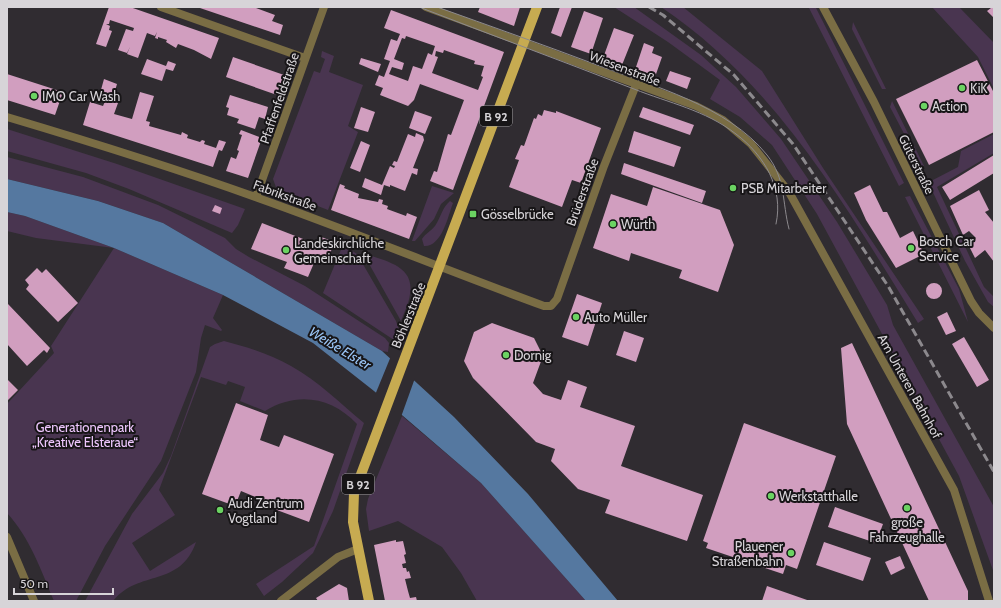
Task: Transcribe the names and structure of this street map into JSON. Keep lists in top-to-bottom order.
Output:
{
  "streets": {
    "main road": ["B 92", "Böhlerstraße"],
    "street": [
      "Wiesenstraße",
      "Pfaffenfeldstraße",
      "Güterstraße",
      "Brüderstraße",
      "Fabrikstraße",
      "Am Unteren Bahnhof"
    ]
  },
  "crossings": [
    ["Wiesenstraße", "Brüderstraße"],
    ["Wiesenstraße", "Böhlerstraße"],
    ["Wiesenstraße", "Am Unteren Bahnhof"],
    ["Pfaffenfeldstraße", "Fabrikstraße"],
    ["B 92", "Böhlerstraße"],
    ["Brüderstraße", "Fabrikstraße"],
    ["Fabrikstraße", "Böhlerstraße"]
  ],
  "water": ["Weiße Elster"],
  "parks": ["Generationenpark „Kreative Elsteraue“"],
  "places": {
    "other": [
      "KiK",
      "IMO Car Wash",
      "Action",
      "PSB Mitarbeiter",
      "Würth",
      "Bosch Car Service",
      "Landeskirchliche Gemeinschaft",
      "Auto Müller",
      "Dornig",
      "Werkstatthalle",
      "große Fahrzeughalle",
      "Audi Zentrum Vogtland",
      "Plauener Straßenbahn"
    ],
    "transit": ["Gösselbrücke"]
  },
  "scale_bar": "50 m"
}
